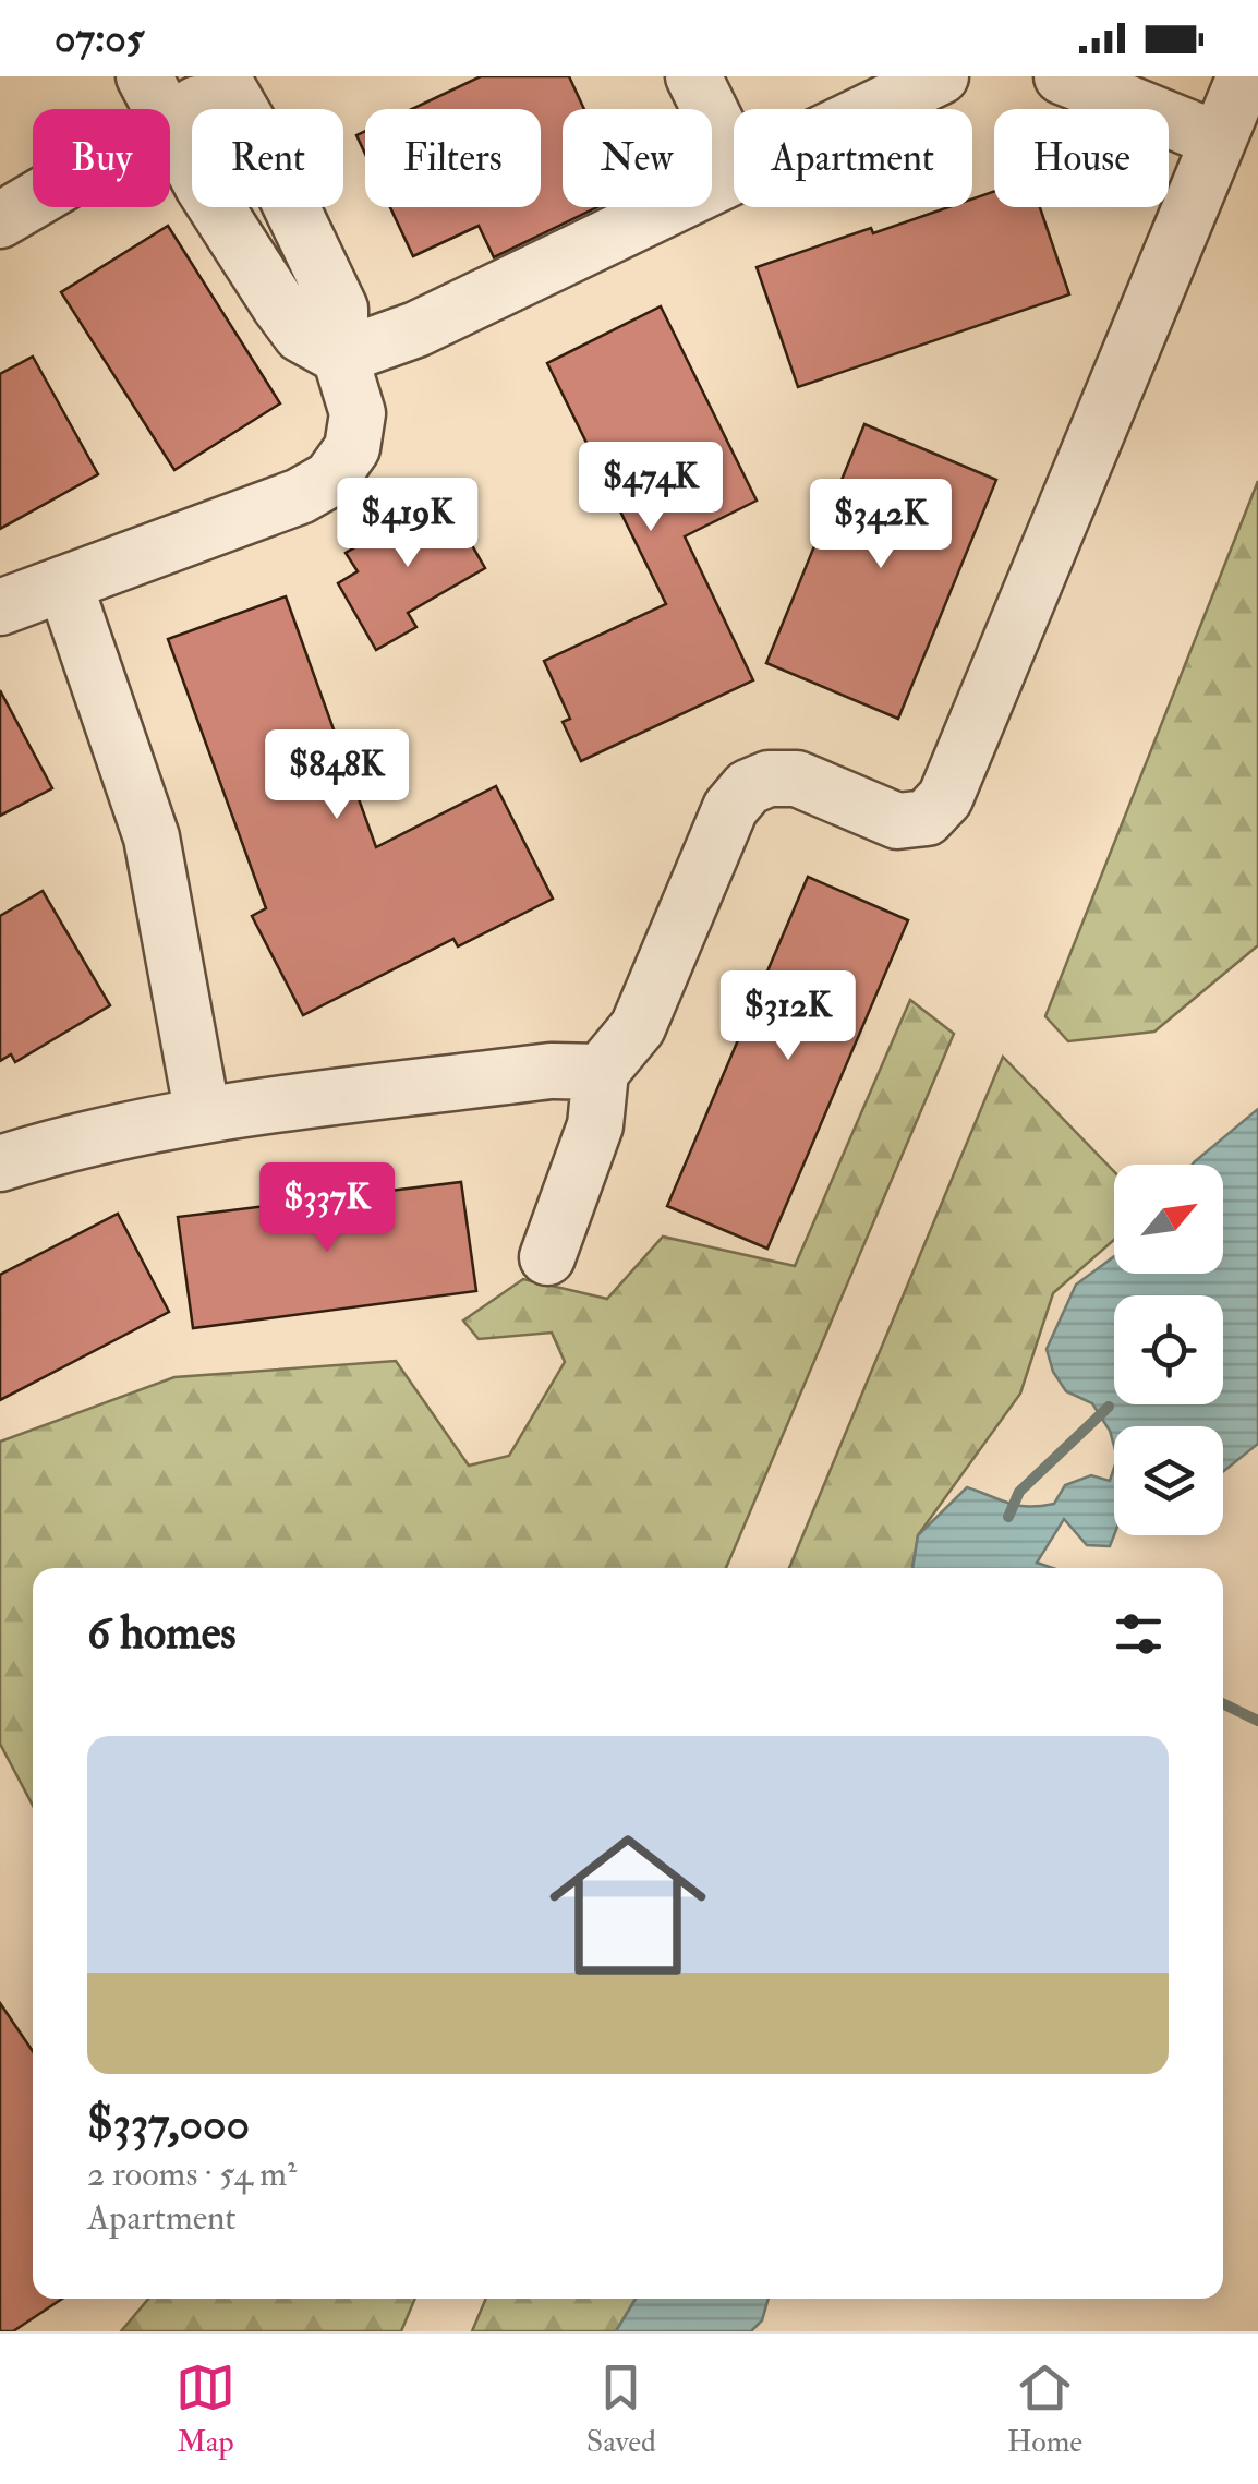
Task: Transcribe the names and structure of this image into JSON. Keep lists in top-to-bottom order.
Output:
{
  "north": "top right",
  "page": {
    "status": "07:05",
    "chip": [
      "Buy",
      "Rent",
      "Filters",
      "New",
      "Apartment",
      "House"
    ],
    "price": [
      "$474K",
      "$419K",
      "$342K",
      "$848K",
      "$312K",
      "$337K"
    ],
    "heading": "6 homes",
    "list": [
      {
        "name": "$337,000",
        "note": "2 rooms · 54 m² · Apartment"
      }
    ],
    "tabs": ["Map", "Saved", "Home"]
  }
}
